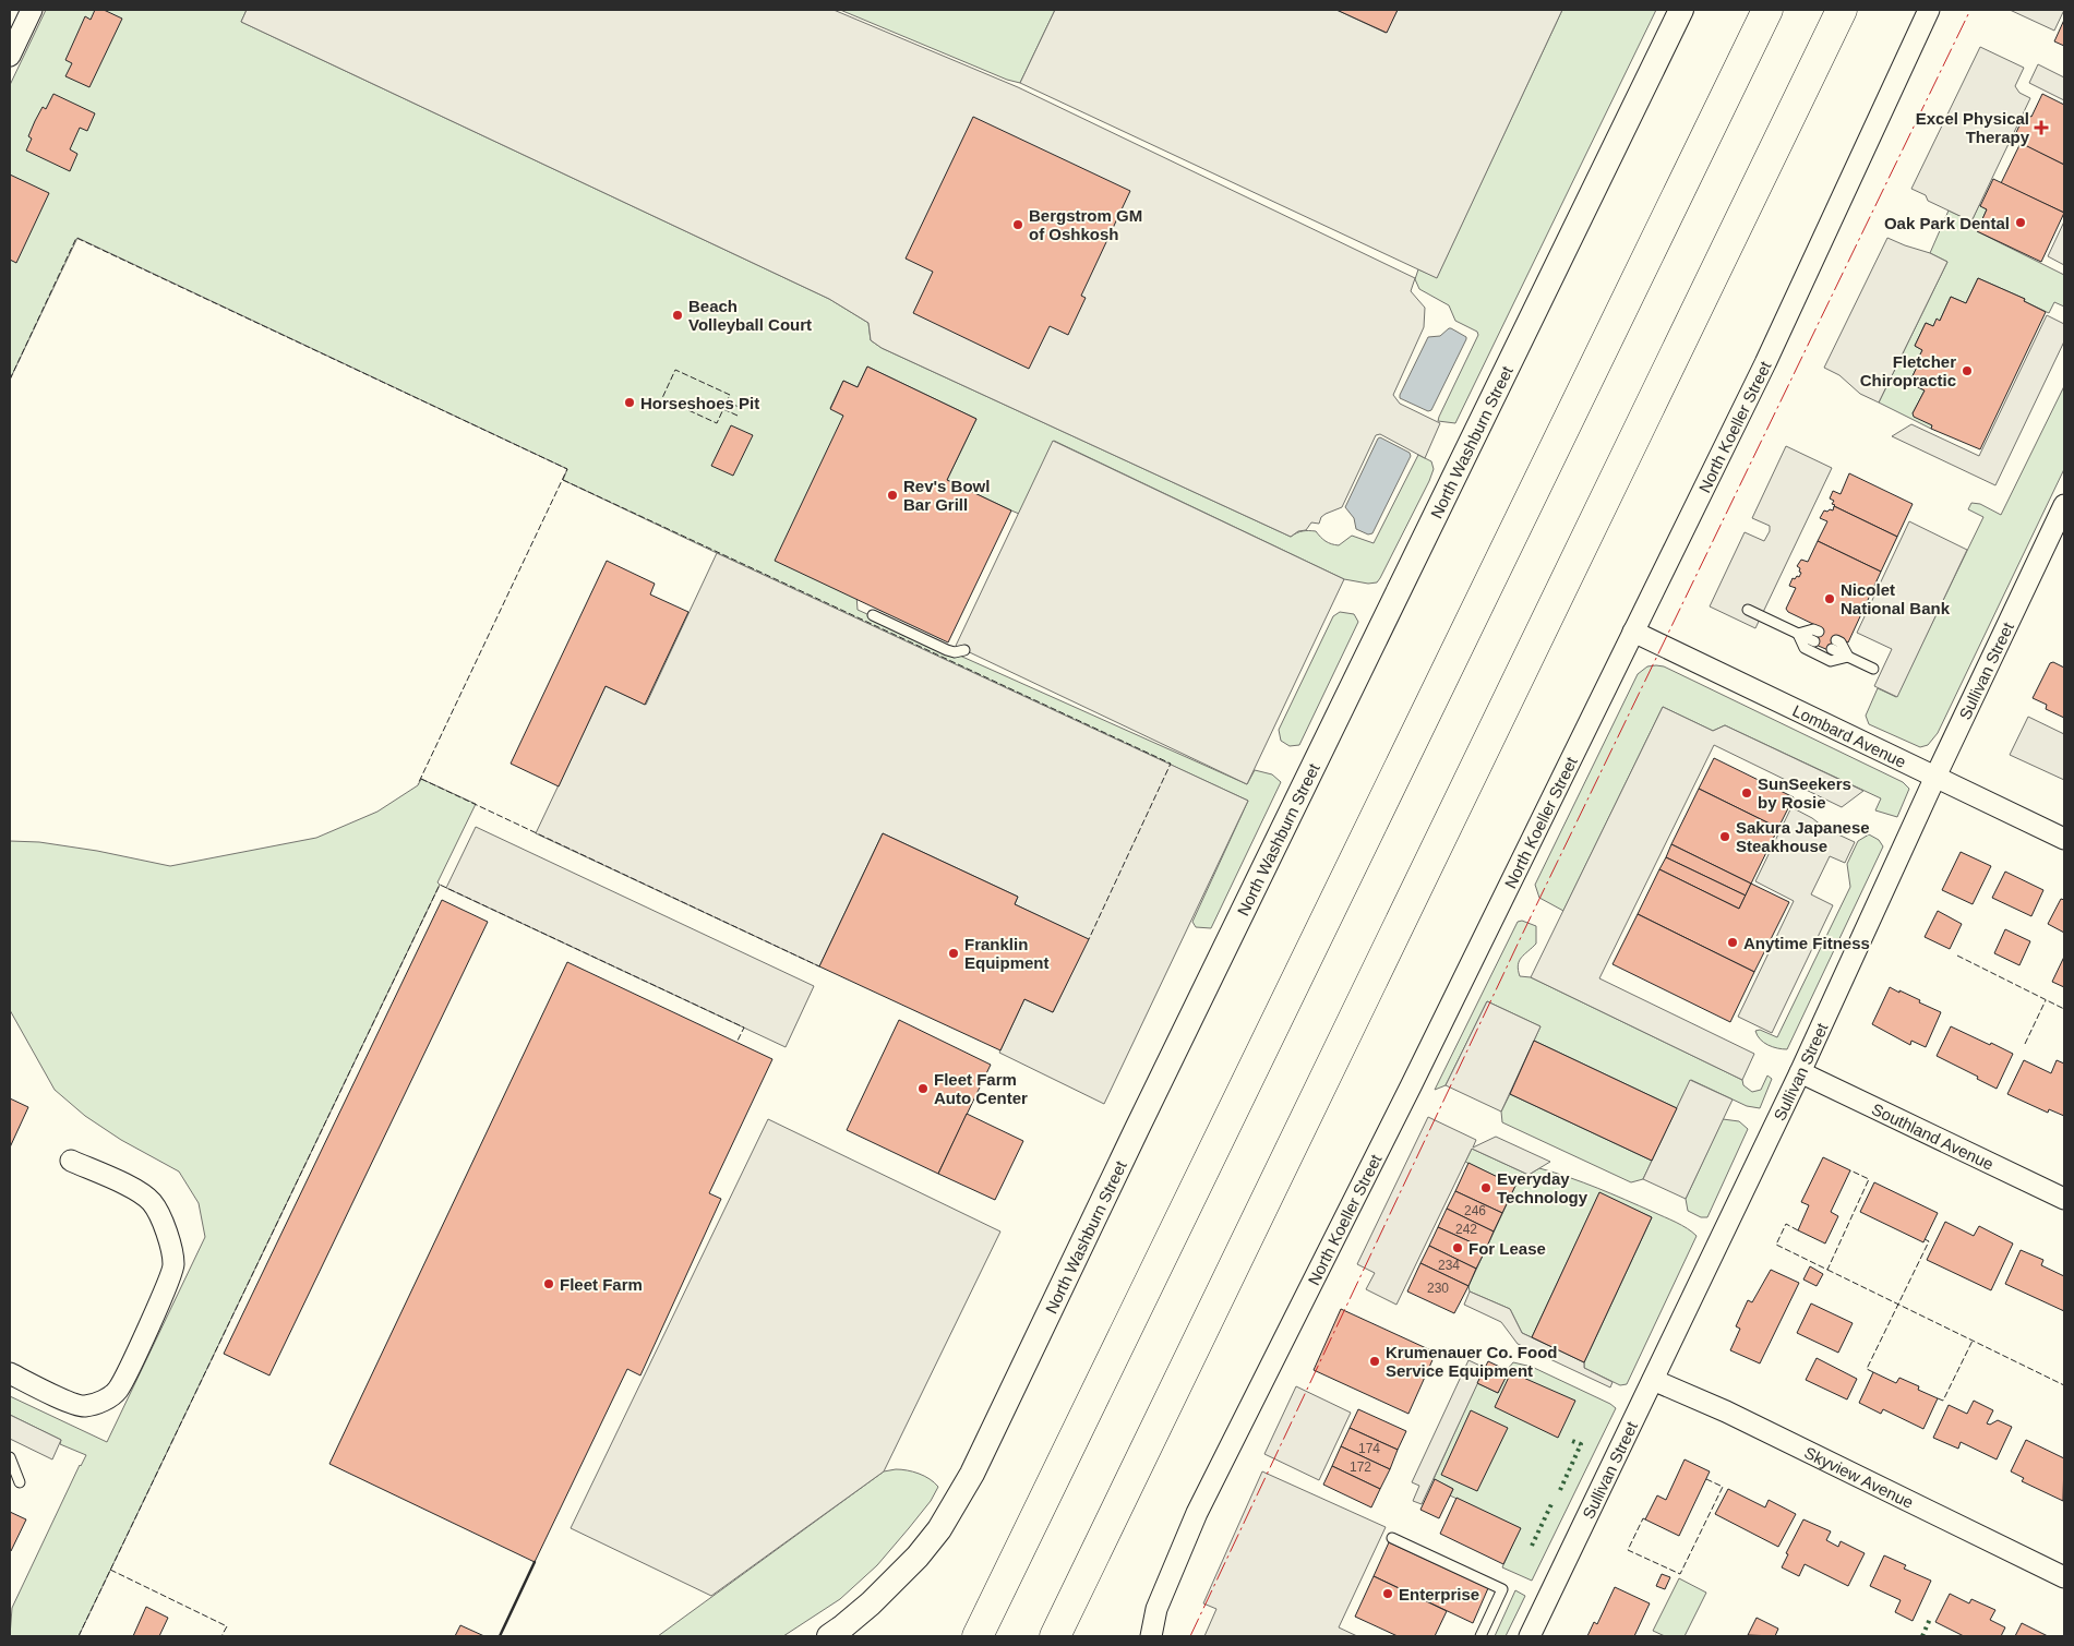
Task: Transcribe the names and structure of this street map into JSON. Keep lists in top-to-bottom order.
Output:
{
  "streets": {
    "street": [
      "North Koeller Street",
      "North Washburn Street",
      "Sullivan Street",
      "Lombard Avenue",
      "Southland Avenue",
      "Skyview Avenue"
    ]
  },
  "crossings": [
    ["North Koeller Street", "Lombard Avenue"],
    ["Sullivan Street", "Lombard Avenue"],
    ["Sullivan Street", "Southland Avenue"],
    ["Sullivan Street", "Skyview Avenue"]
  ],
  "places": {
    "health": ["Excel Physical Therapy"],
    "other": [
      "Oak Park Dental",
      "Bergstrom GM of Oshkosh",
      "Beach Volleyball Court",
      "Fletcher Chiropractic",
      "Horseshoes Pit",
      "Rev's Bowl Bar Grill",
      "Nicolet National Bank",
      "SunSeekers by Rosie",
      "Sakura Japanese Steakhouse",
      "Anytime Fitness",
      "Franklin Equipment",
      "Fleet Farm Auto Center",
      "Everyday Technology",
      "For Lease",
      "Fleet Farm",
      "Krumenauer Co. Food Service Equipment",
      "Enterprise"
    ]
  },
  "house_numbers": [
    "246",
    "242",
    "234",
    "230",
    "174",
    "172"
  ]
}
